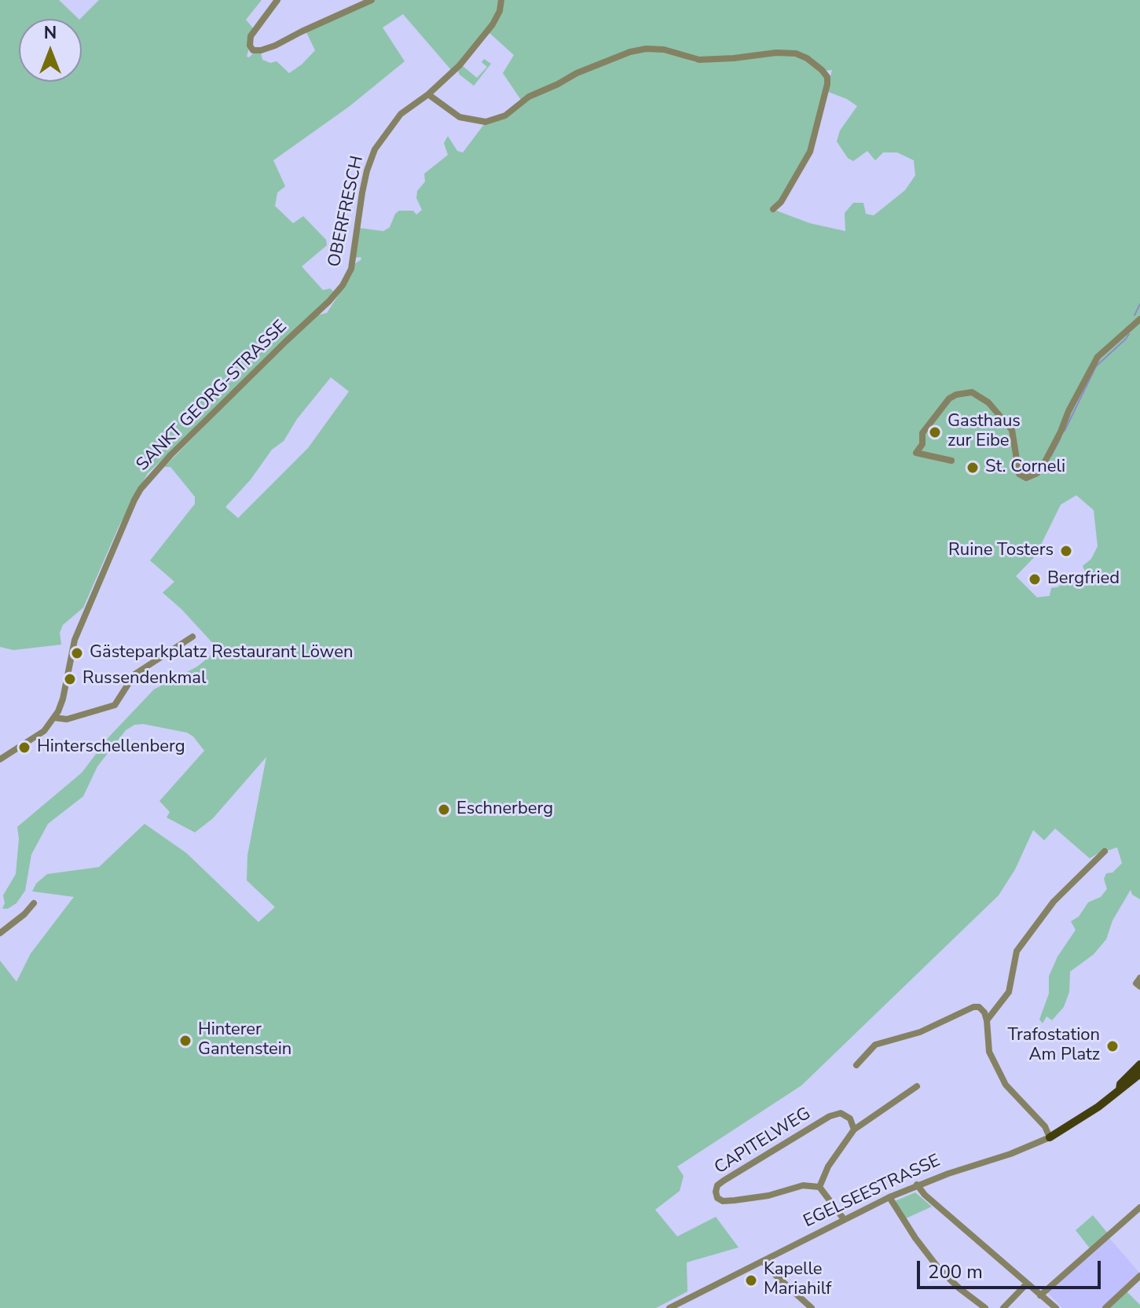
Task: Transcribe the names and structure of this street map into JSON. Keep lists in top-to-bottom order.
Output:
{
  "streets": {
    "main road": ["EGELSEESTRASSE"],
    "street": ["OBERFRESCH", "SANKT GEORG-STRASSE", "CAPITELWEG"]
  },
  "crossings": [
    ["OBERFRESCH", "SANKT GEORG-STRASSE"]
  ],
  "places": [
    "Gasthaus zur Eibe",
    "St. Corneli",
    "Ruine Tosters",
    "Bergfried",
    "Gästeparkplatz Restaurant Löwen",
    "Russendenkmal",
    "Hinterschellenberg",
    "Eschnerberg",
    "Hinterer Gantenstein",
    "Trafostation Am Platz",
    "Kapelle Mariahilf"
  ],
  "scale_bar": "200 m",
  "north": "top"
}
